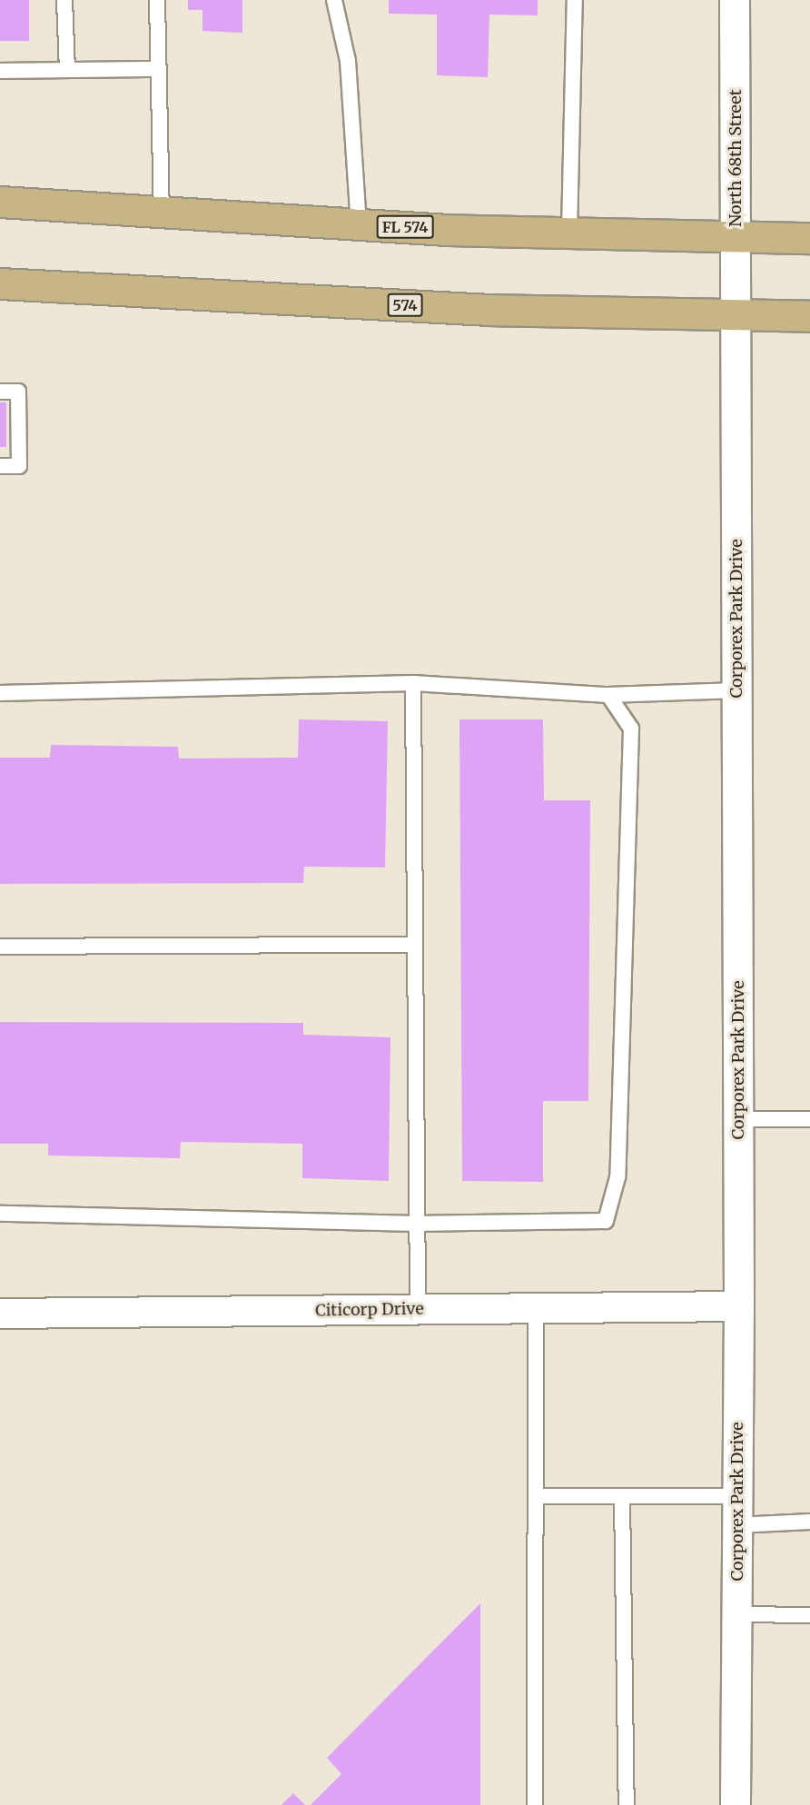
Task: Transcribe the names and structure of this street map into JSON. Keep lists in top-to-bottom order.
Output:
{
  "streets": {
    "main road": ["FL 574", "574"],
    "street": ["North 68th Street", "Corporex Park Drive", "Citicorp Drive"]
  },
  "crossings": [
    ["North 68th Street", "FL 574"],
    ["North 68th Street", "574"],
    ["North 68th Street", "Corporex Park Drive"],
    ["574", "Corporex Park Drive"],
    ["Corporex Park Drive", "Citicorp Drive"]
  ]
}
